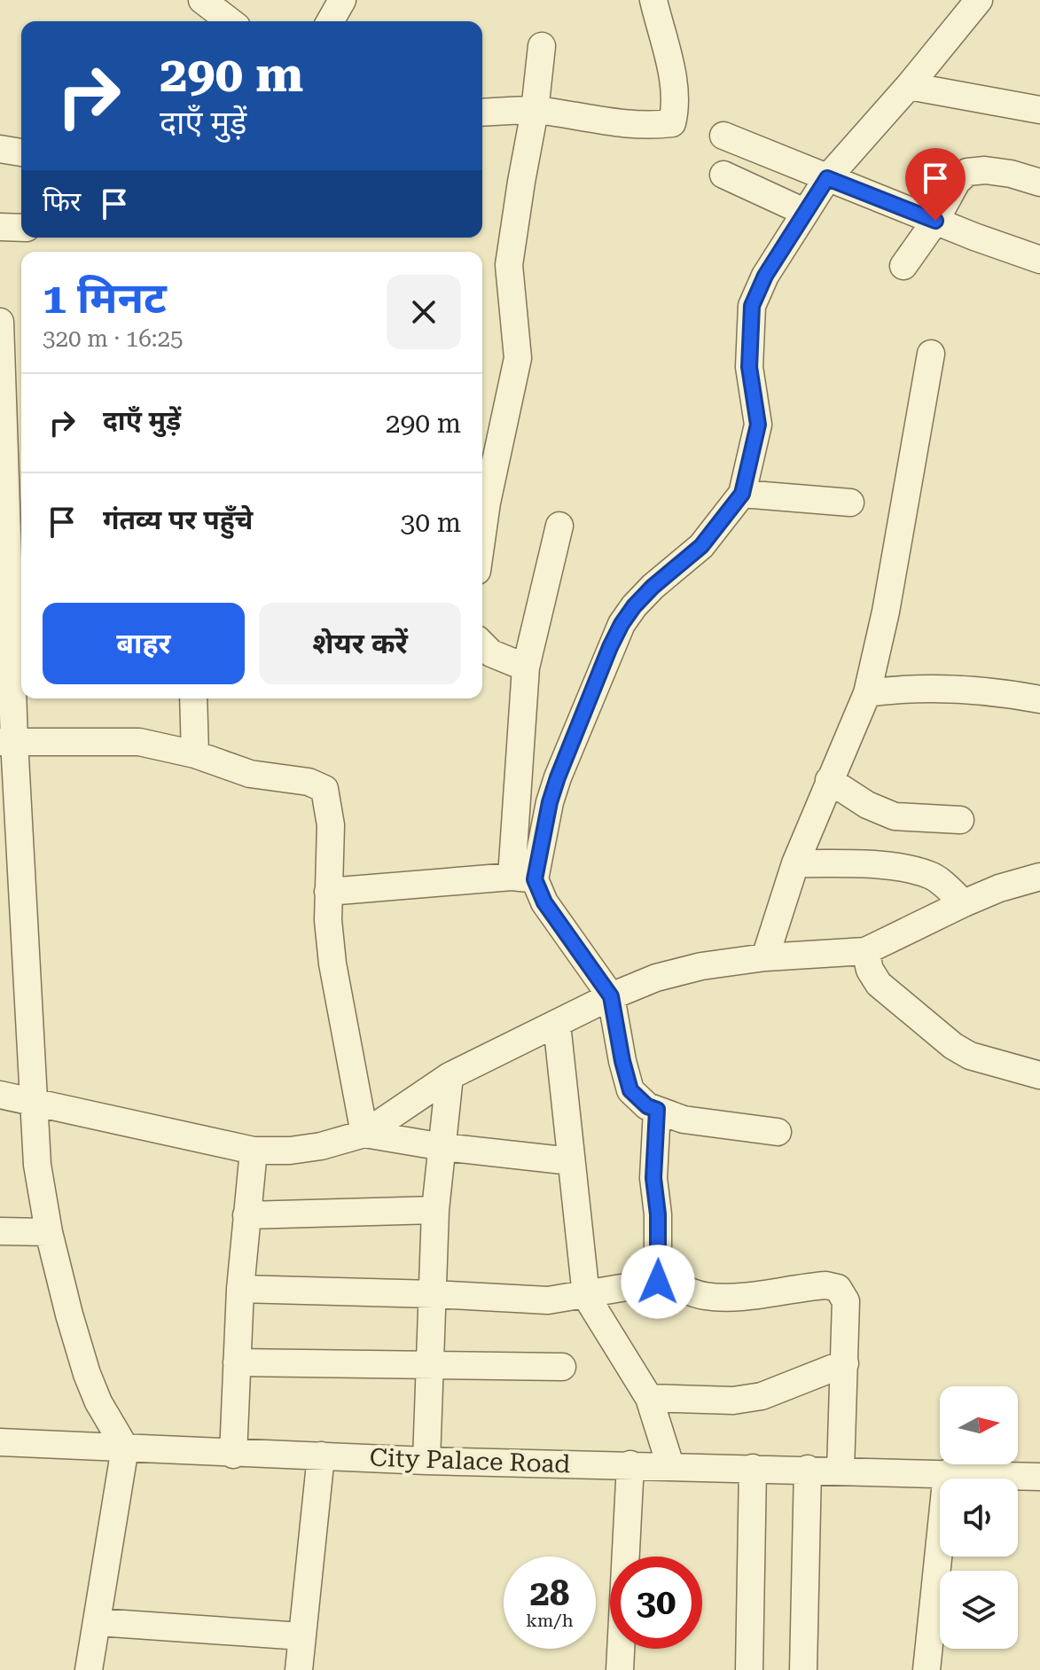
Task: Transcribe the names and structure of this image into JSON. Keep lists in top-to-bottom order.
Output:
{
  "streets": {
    "street": ["City Palace Road"]
  },
  "north": "right",
  "page": {
    "turn": ["290 m", "दाएँ मुड़ें"],
    "then": "फिर",
    "heading": ["1 मिनट", "320 m · 16:25"],
    "list": [
      {
        "name": "दाएँ मुड़ें",
        "value": "290 m"
      },
      {
        "name": "गंतव्य पर पहुँचे",
        "value": "30 m"
      }
    ],
    "buttons": ["बाहर", "शेयर करें"],
    "speed": "28 km/h",
    "limit": "30"
  }
}
